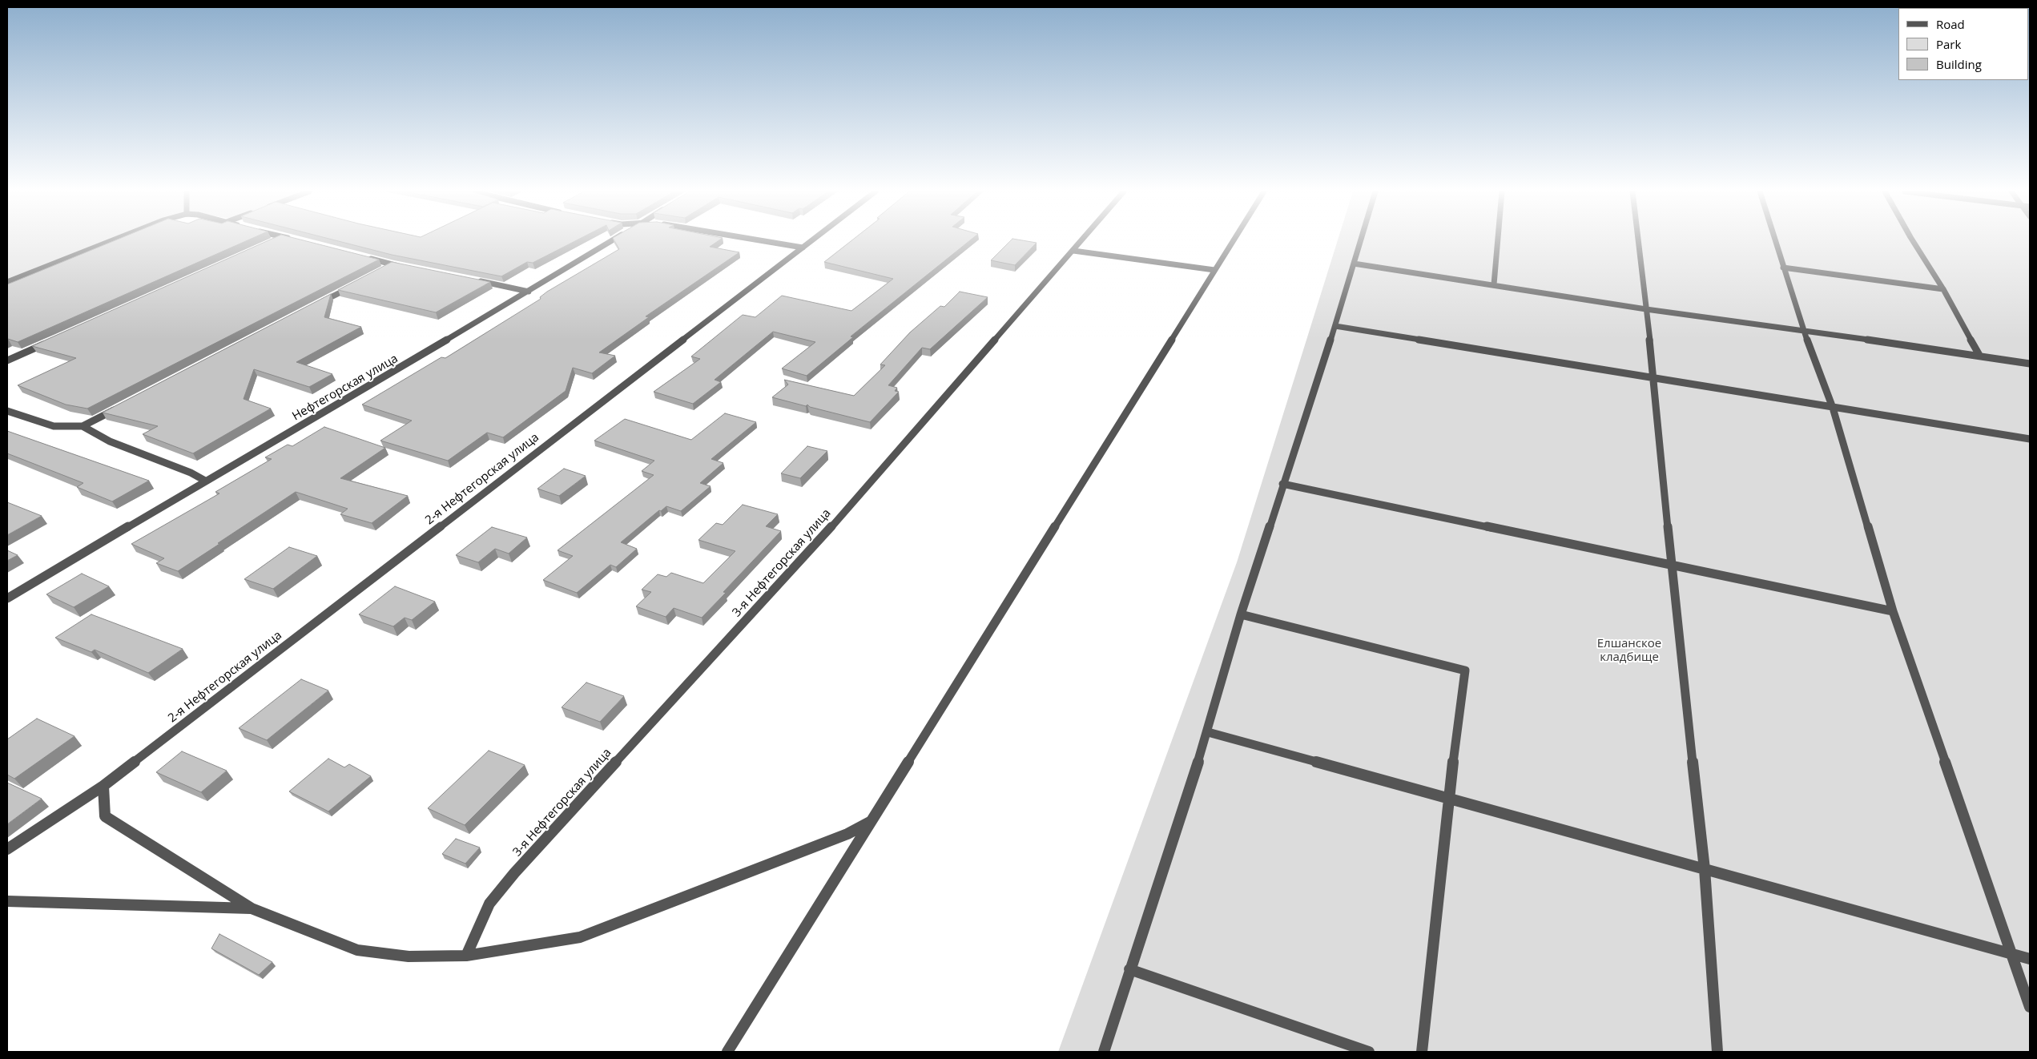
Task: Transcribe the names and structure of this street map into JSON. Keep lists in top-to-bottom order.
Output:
{
  "streets": {
    "street": ["Нефтегорская улица", "2-я Нефтегорская улица", "3-я Нефтегорская улица"]
  },
  "parks": ["Елшанское кладбище"],
  "legend": ["Road", "Park", "Building"]
}
